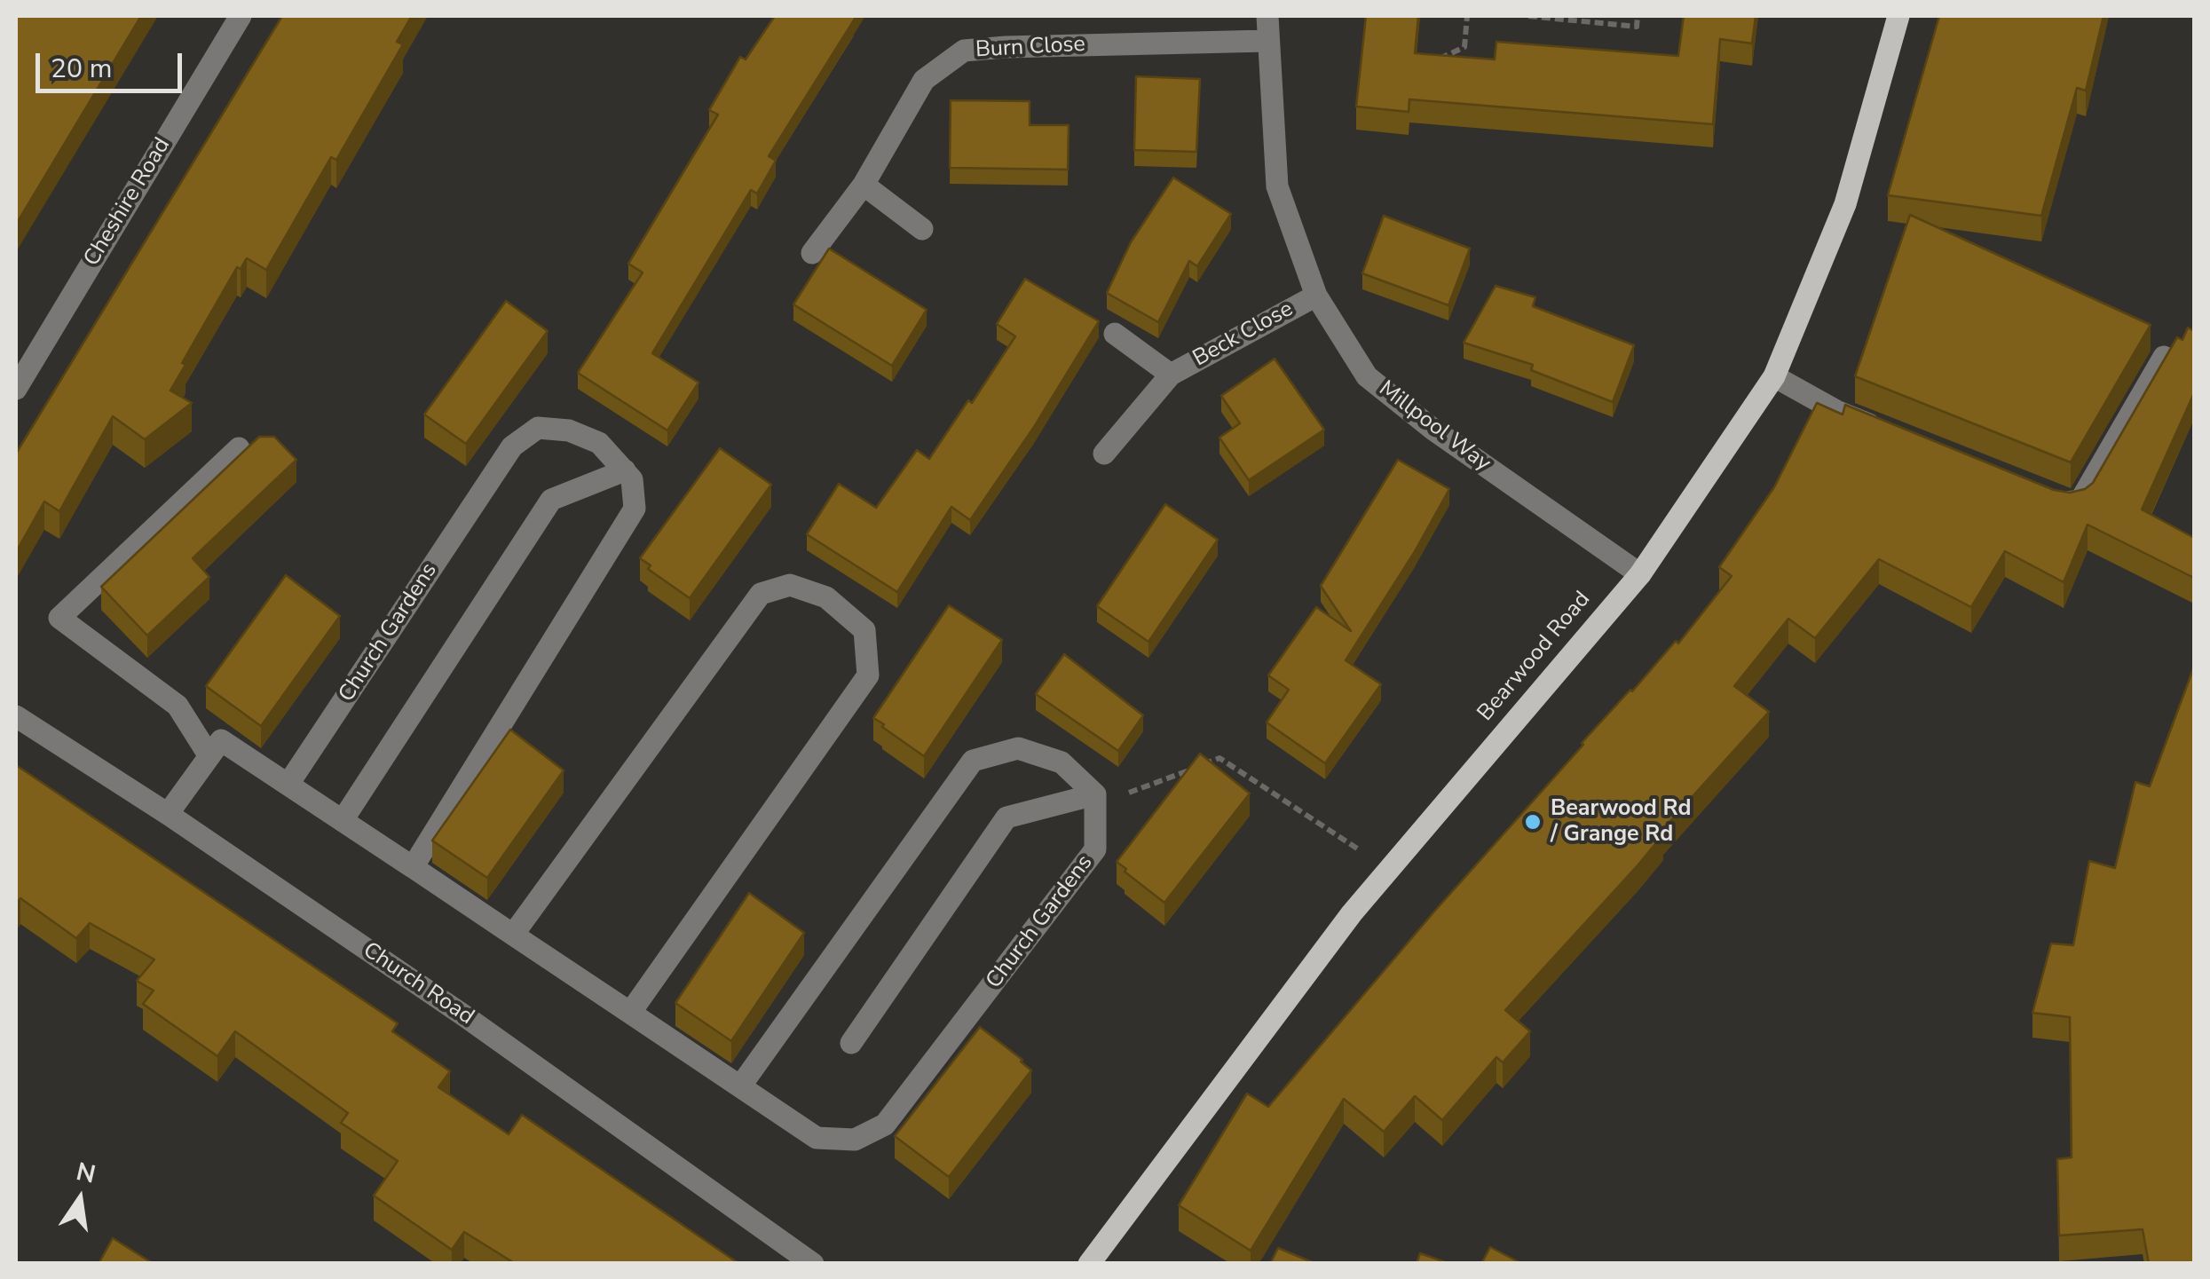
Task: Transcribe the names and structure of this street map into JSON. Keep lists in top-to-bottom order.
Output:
{
  "streets": {
    "main road": ["Bearwood Road"],
    "street": [
      "Burn Close",
      "Cheshire Road",
      "Beck Close",
      "Millpool Way",
      "Church Gardens",
      "Church Road"
    ]
  },
  "crossings": [
    ["Burn Close", "Millpool Way"],
    ["Beck Close", "Millpool Way"],
    ["Millpool Way", "Bearwood Road"]
  ],
  "places": ["Bearwood Rd / Grange Rd"],
  "scale_bar": "20 m",
  "north": "top"
}
